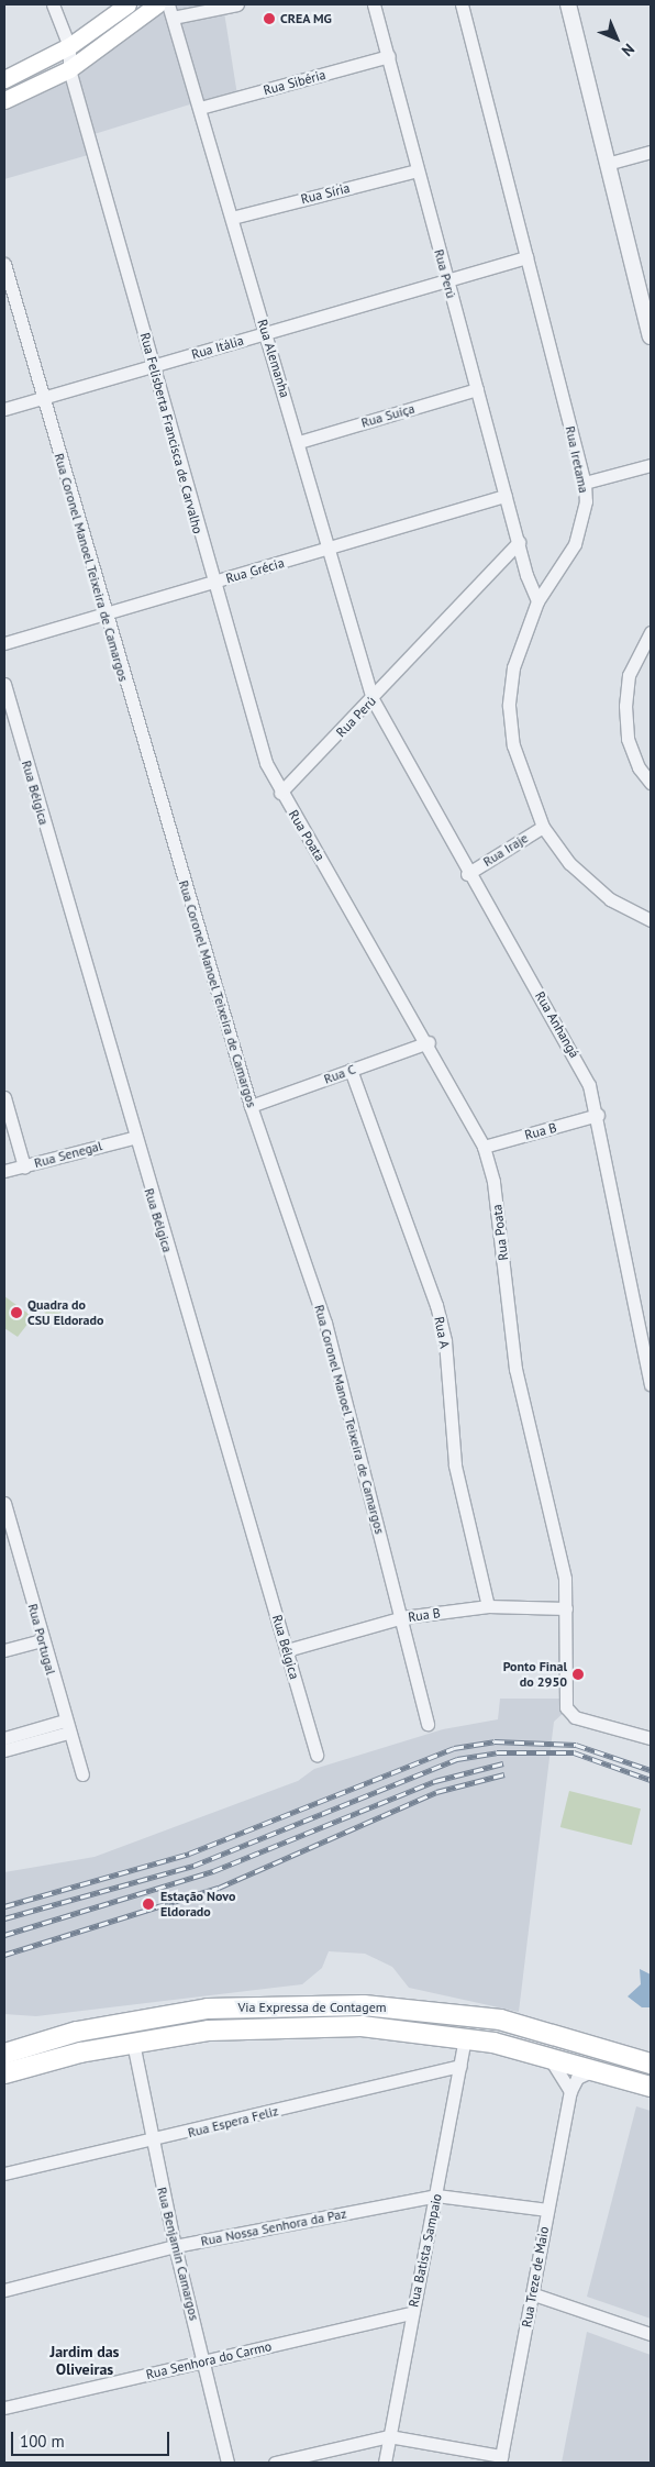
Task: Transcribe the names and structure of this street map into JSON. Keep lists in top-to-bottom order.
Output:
{
  "streets": {
    "highway": ["Via Expressa de Contagem"],
    "street": [
      "Rua Sibéria",
      "Rua Síria",
      "Rua Perú",
      "Rua Itália",
      "Rua Alemanha",
      "Rua Suíça",
      "Rua Felisberta Francisca de Carvalho",
      "Rua Iretama",
      "Rua Coronel Manoel Teixeira de Camargos",
      "Rua Grécia",
      "Rua Bélgica",
      "Rua Poata",
      "Rua Iraje",
      "Rua Anhangá",
      "Rua C",
      "Rua B",
      "Rua Senegal",
      "Rua A",
      "Rua Portugal",
      "Rua Espera Feliz",
      "Rua Nossa Senhora da Paz",
      "Rua Batista Sampaio",
      "Rua Benjamin Camargos",
      "Rua Treze de Maio",
      "Rua Senhora do Carmo"
    ]
  },
  "crossings": [
    ["Rua Sibéria", "Rua Perú"],
    ["Rua Sibéria", "Rua Alemanha"],
    ["Rua Síria", "Rua Perú"],
    ["Rua Síria", "Rua Alemanha"],
    ["Rua Perú", "Rua Itália"],
    ["Rua Perú", "Rua Alemanha"],
    ["Rua Perú", "Rua Suíça"],
    ["Rua Perú", "Rua Felisberta Francisca de Carvalho"],
    ["Rua Perú", "Rua Iretama"],
    ["Rua Perú", "Rua Grécia"],
    ["Rua Perú", "Rua Poata"],
    ["Rua Perú", "Rua Anhangá"],
    ["Rua Itália", "Rua Alemanha"],
    ["Rua Itália", "Rua Felisberta Francisca de Carvalho"],
    ["Rua Itália", "Rua Iretama"],
    ["Rua Itália", "Rua Coronel Manoel Teixeira de Camargos"],
    ["Rua Alemanha", "Rua Suíça"],
    ["Rua Alemanha", "Rua Grécia"],
    ["Rua Alemanha", "Rua Anhangá"],
    ["Rua Felisberta Francisca de Carvalho", "Rua Grécia"],
    ["Rua Felisberta Francisca de Carvalho", "Rua Poata"],
    ["Rua Iretama", "Rua Iraje"],
    ["Rua Coronel Manoel Teixeira de Camargos", "Rua Grécia"],
    ["Rua Coronel Manoel Teixeira de Camargos", "Rua C"],
    ["Rua Coronel Manoel Teixeira de Camargos", "Rua B"],
    ["Rua Bélgica", "Rua B"],
    ["Rua Bélgica", "Rua Senegal"],
    ["Rua Poata", "Rua C"],
    ["Rua Poata", "Rua B"],
    ["Rua Iraje", "Rua Anhangá"],
    ["Rua Anhangá", "Rua B"],
    ["Rua C", "Rua A"],
    ["Rua B", "Rua A"],
    ["Via Expressa de Contagem", "Rua Batista Sampaio"],
    ["Via Expressa de Contagem", "Rua Benjamin Camargos"],
    ["Rua Espera Feliz", "Rua Batista Sampaio"],
    ["Rua Espera Feliz", "Rua Benjamin Camargos"],
    ["Rua Nossa Senhora da Paz", "Rua Batista Sampaio"],
    ["Rua Nossa Senhora da Paz", "Rua Benjamin Camargos"],
    ["Rua Nossa Senhora da Paz", "Rua Treze de Maio"],
    ["Rua Batista Sampaio", "Rua Senhora do Carmo"],
    ["Rua Benjamin Camargos", "Rua Senhora do Carmo"]
  ],
  "districts": ["Jardim das Oliveiras"],
  "places": [
    "CREA MG",
    "Quadra do CSU Eldorado",
    "Ponto Final do 2950",
    "Estação Novo Eldorado"
  ],
  "scale_bar": "100 m",
  "north": "bottom right"
}
